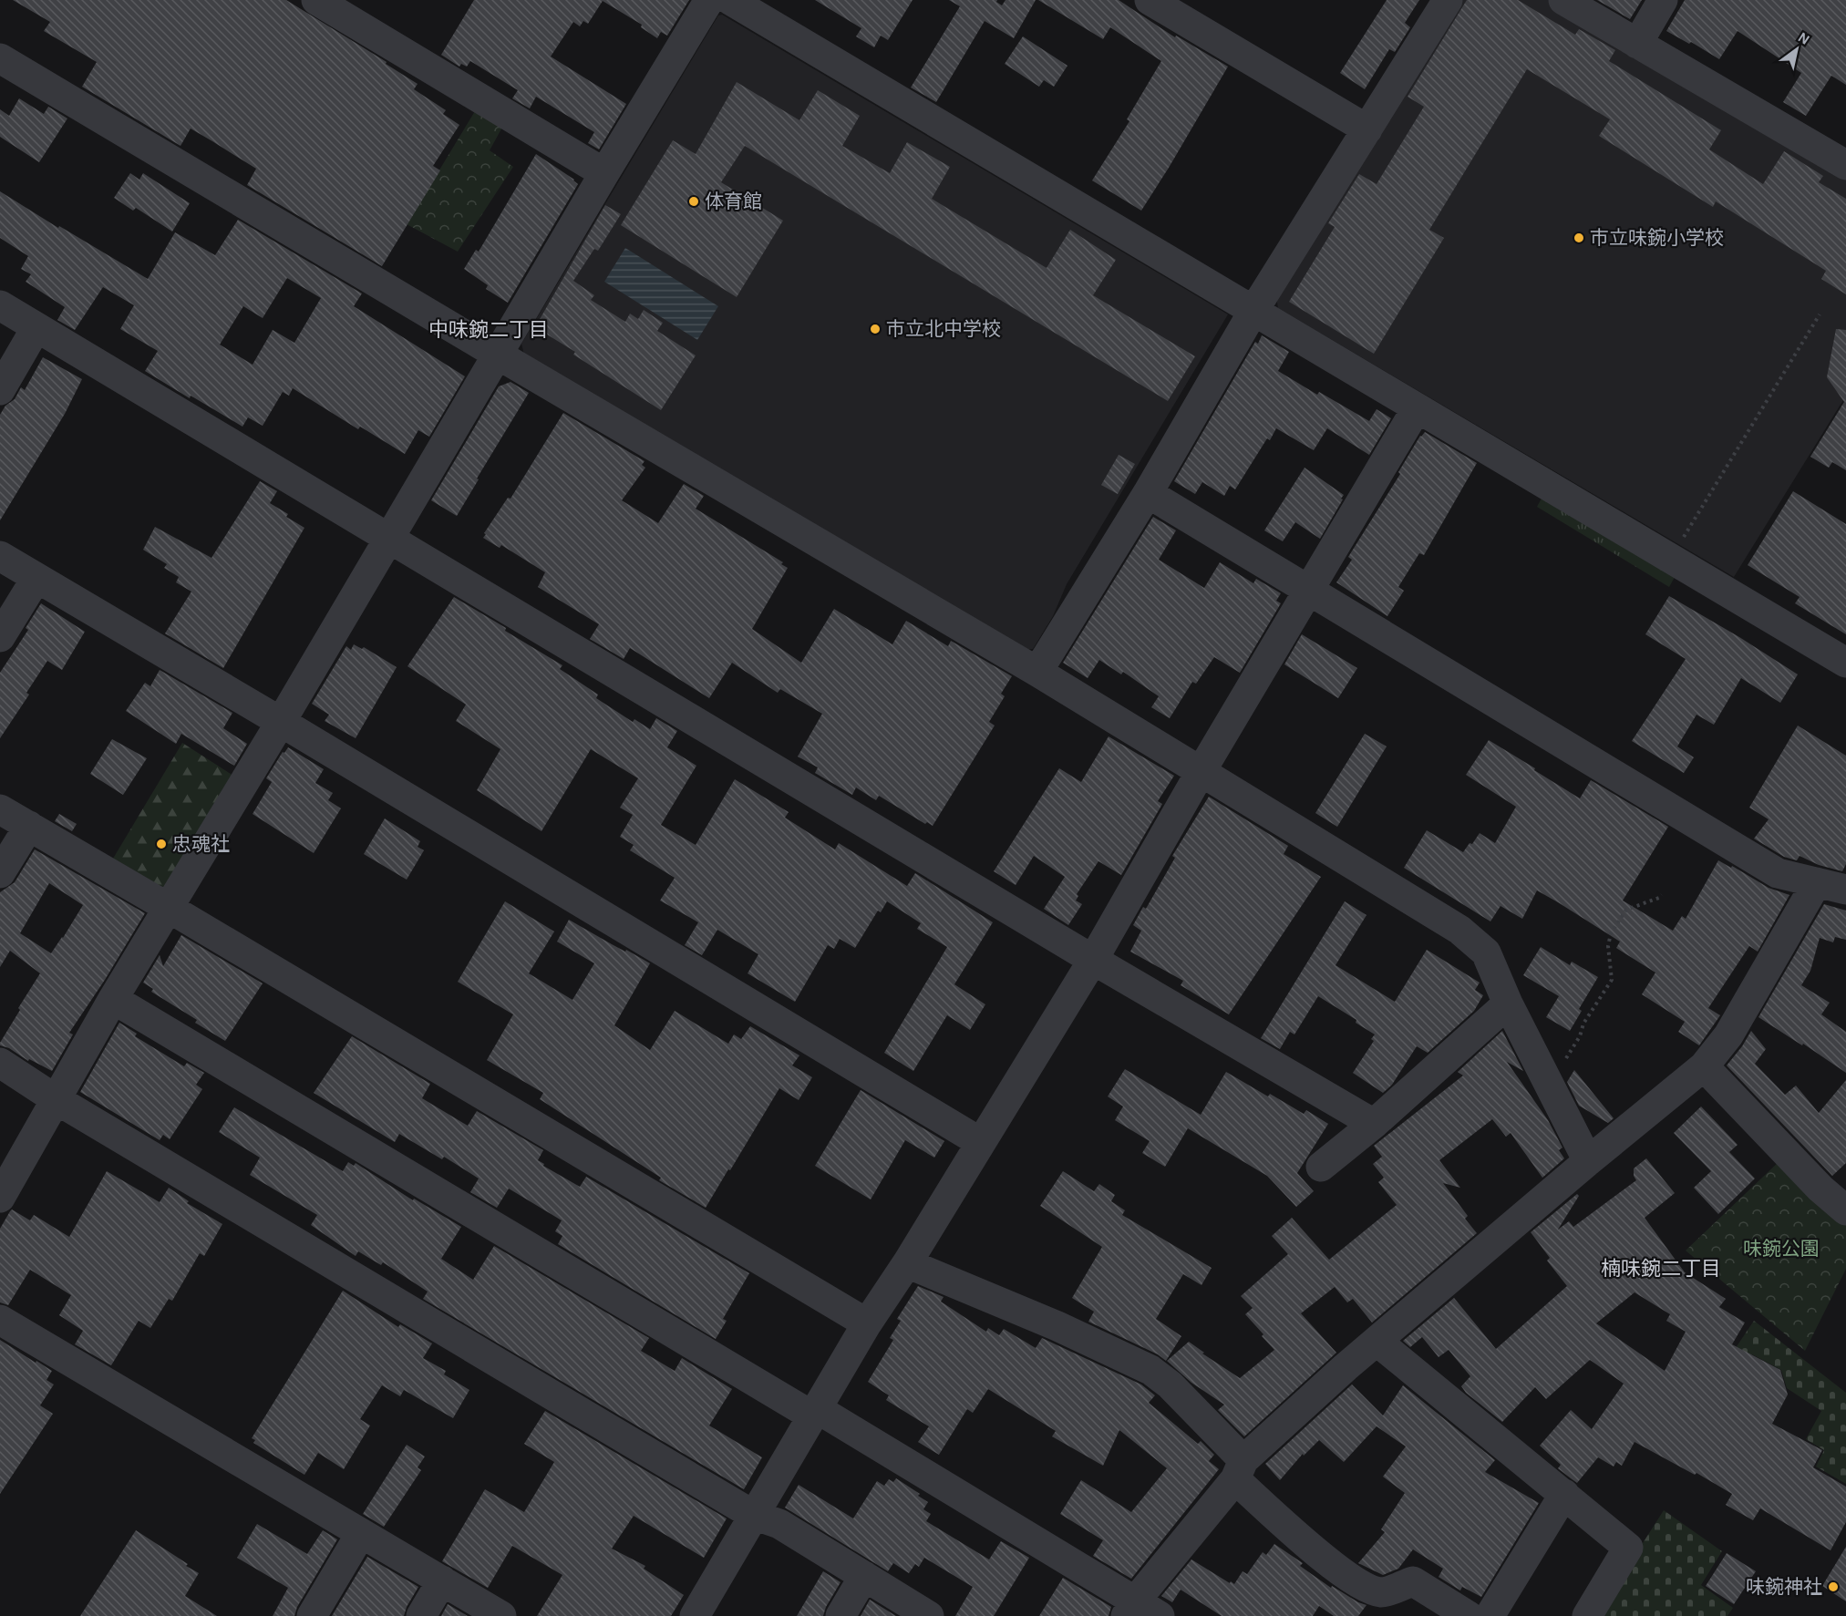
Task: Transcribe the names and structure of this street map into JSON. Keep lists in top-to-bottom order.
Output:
{
  "districts": ["中味鋺二丁目", "楠味鋺二丁目"],
  "parks": ["味鋺公園"],
  "places": [
    "体育館",
    "市立味鋺小学校",
    "市立北中学校",
    "忠魂社",
    "味鋺神社"
  ],
  "north": "top right"
}
